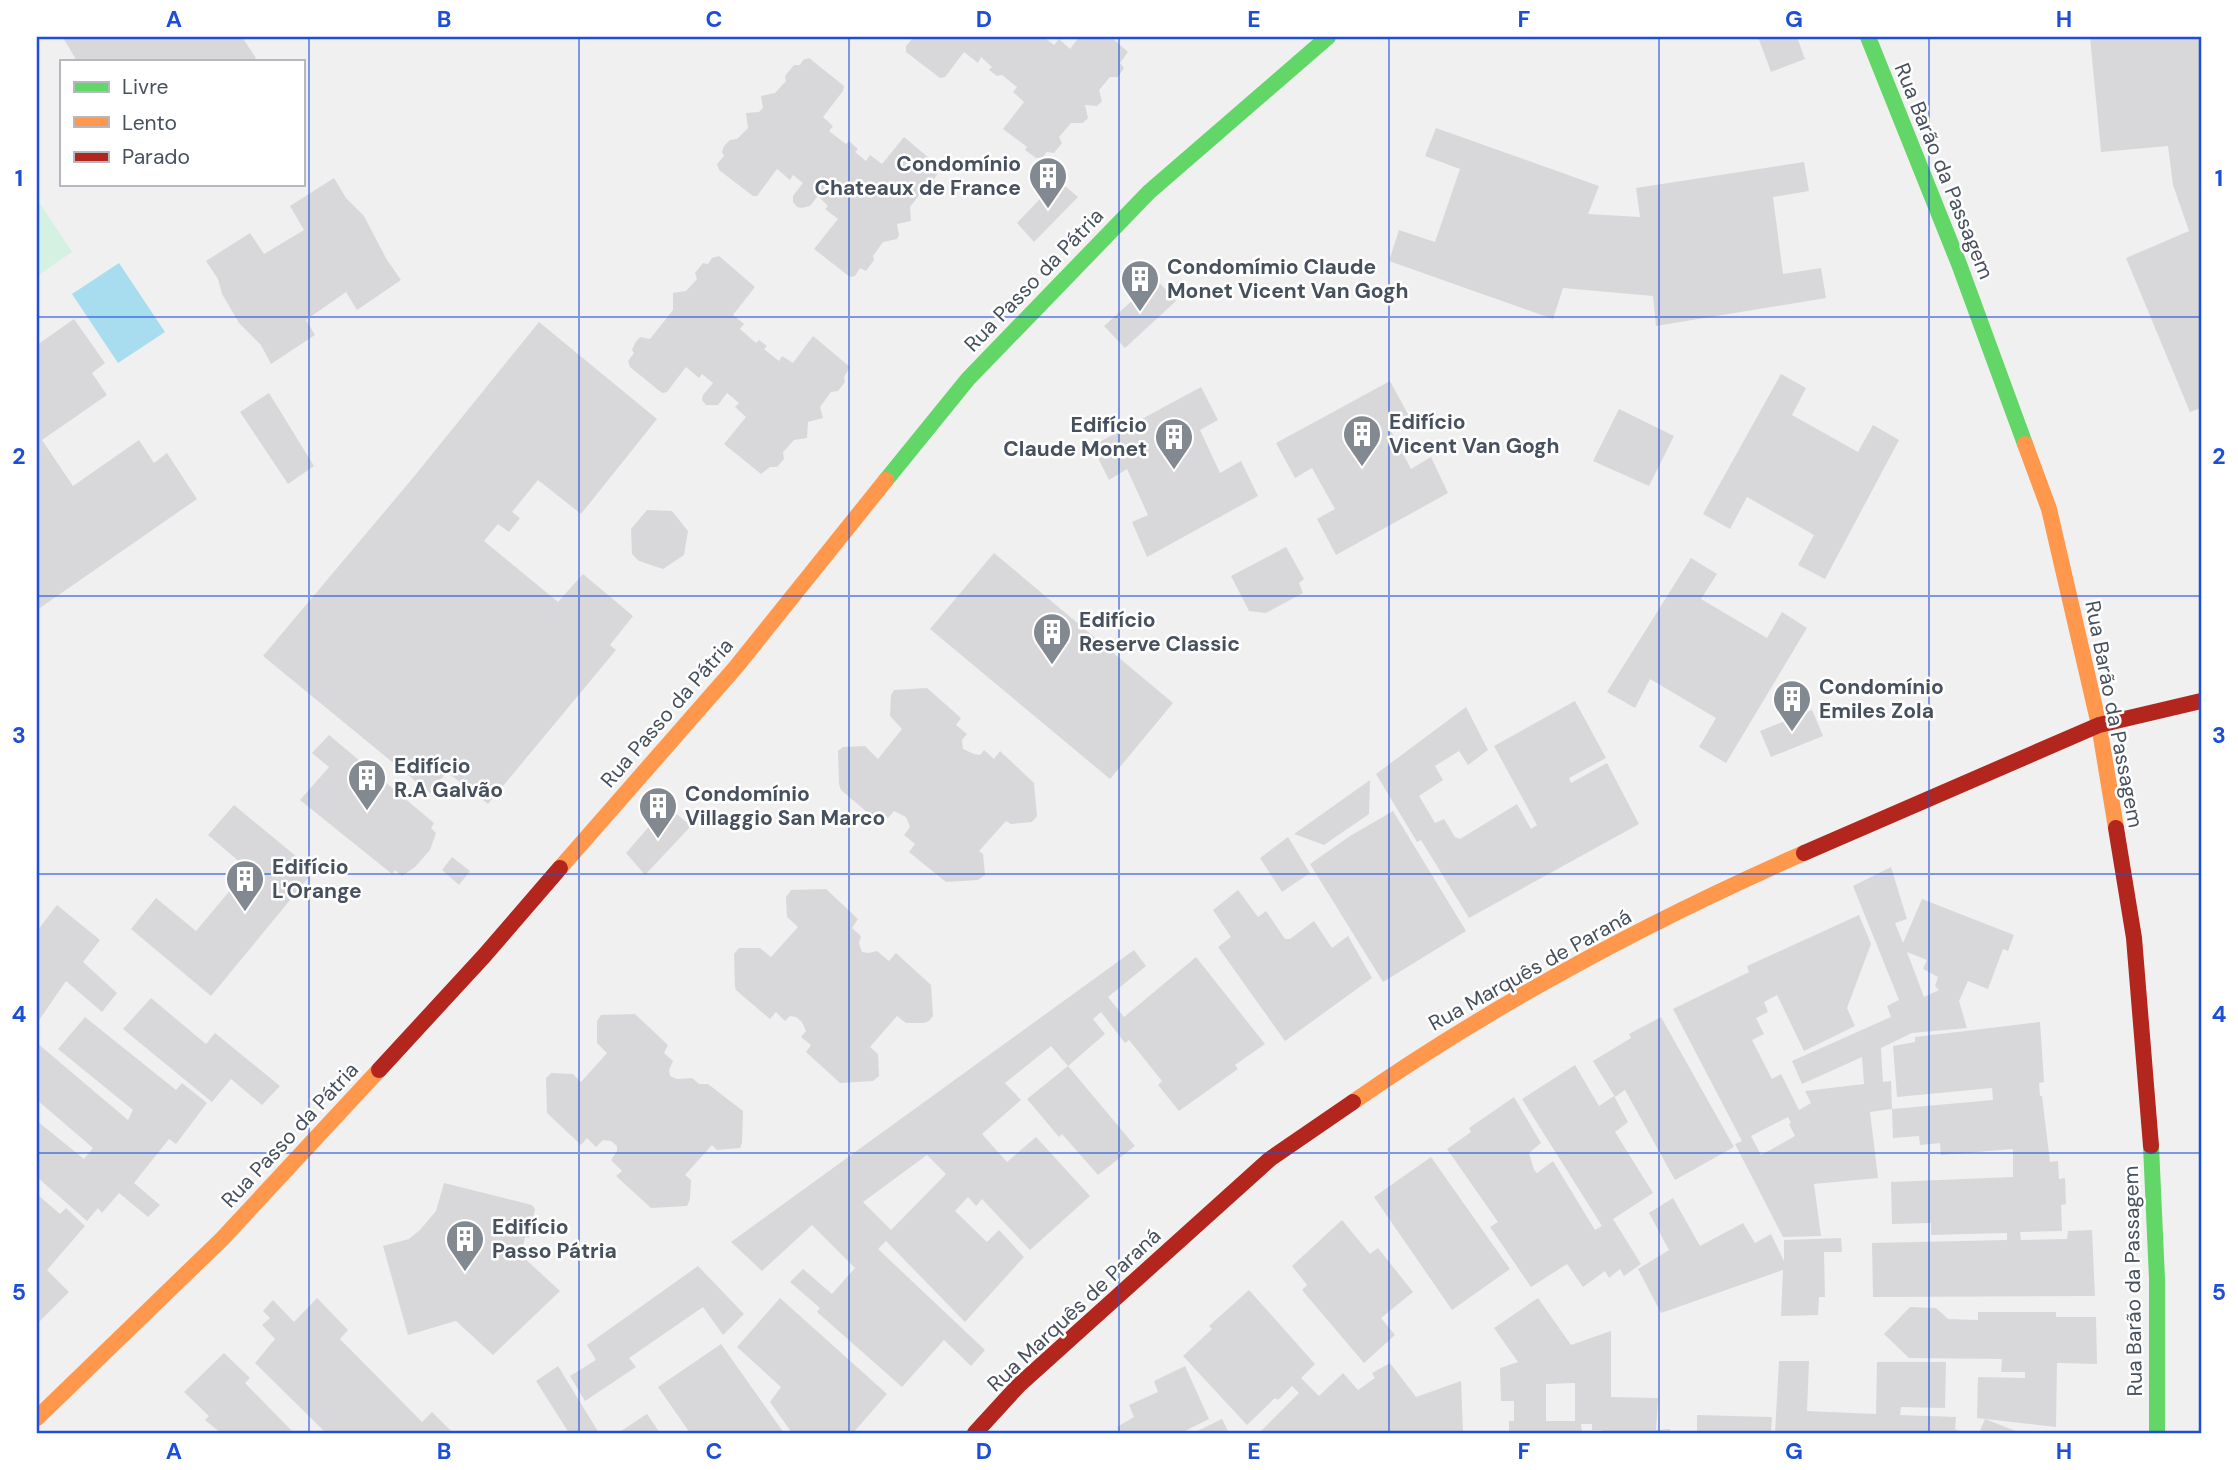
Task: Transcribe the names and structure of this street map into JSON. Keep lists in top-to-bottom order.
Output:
{
  "streets": {
    "street": ["Rua Barão da Passagem", "Rua Passo da Pátria", "Rua Marquês de Paraná"]
  },
  "crossings": [
    ["Rua Barão da Passagem", "Rua Marquês de Paraná"]
  ],
  "places": {
    "building": [
      "Condomínio Chateaux de France",
      "Condomímio Claude Monet Vicent Van Gogh",
      "Edifício Vicent Van Gogh",
      "Edifício Claude Monet",
      "Edifício Reserve Classic",
      "Condomínio Emiles Zola",
      "Edifício R.A Galvão",
      "Condomínio Villaggio San Marco",
      "Edifício L'Orange",
      "Edifício Passo Pátria"
    ]
  },
  "legend": ["Livre", "Lento", "Parado"],
  "grid": {
    "columns": [
      "A",
      "B",
      "C",
      "D",
      "E",
      "F",
      "G",
      "H"
    ],
    "rows": [
      "1",
      "2",
      "3",
      "4",
      "5"
    ]
  }
}
